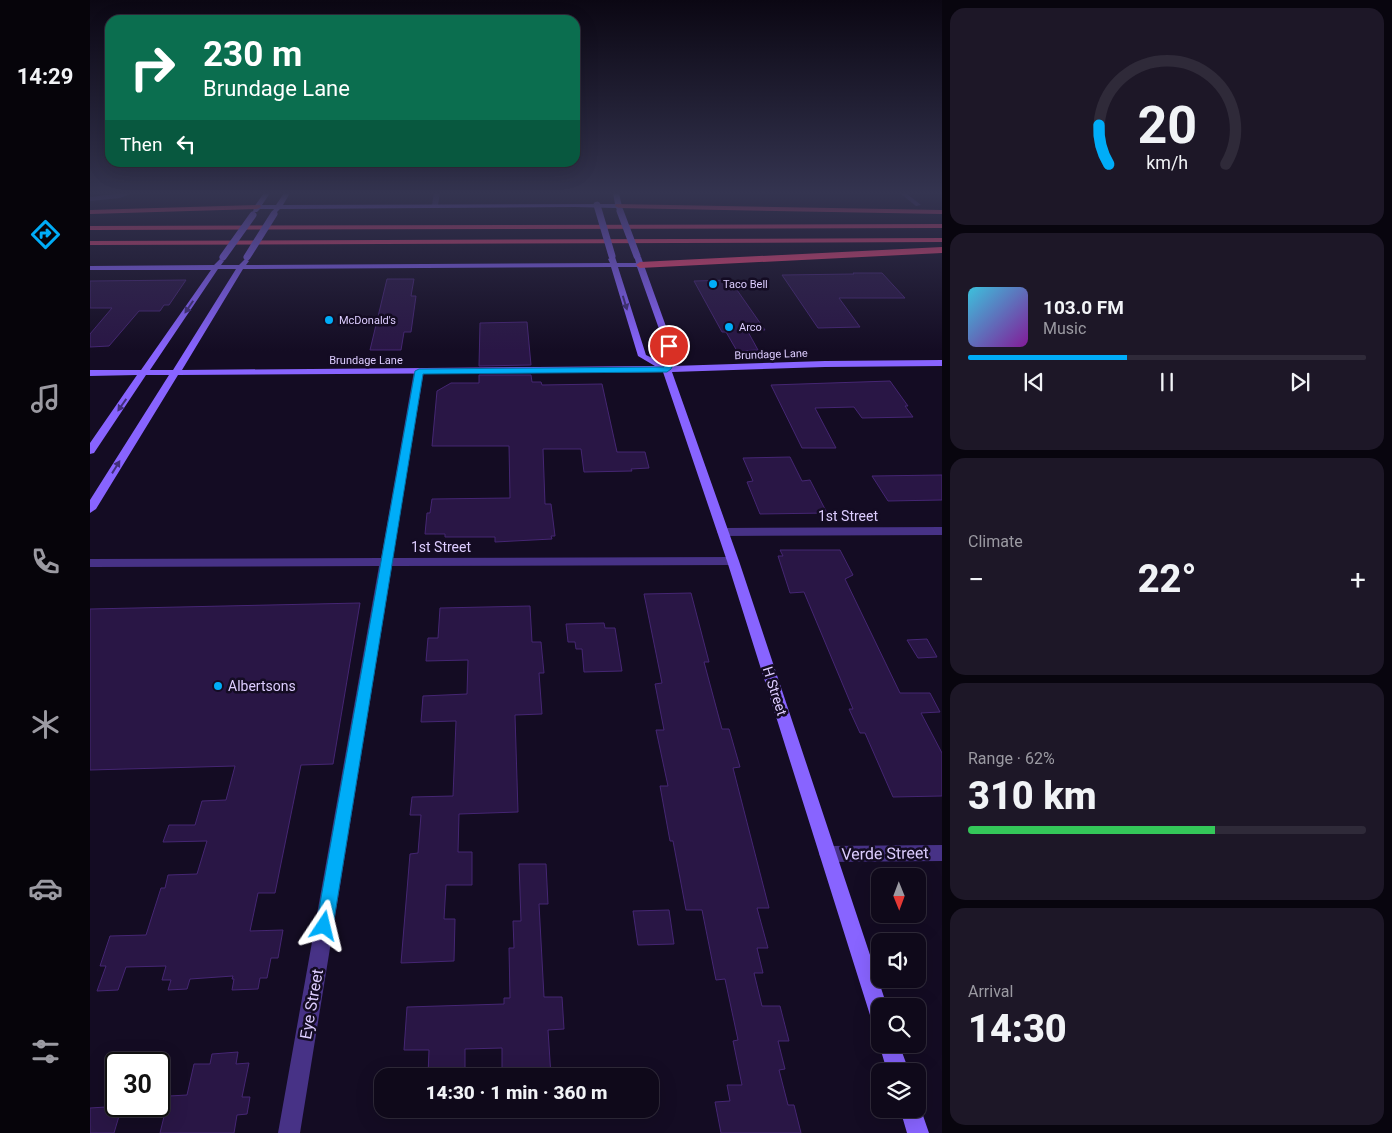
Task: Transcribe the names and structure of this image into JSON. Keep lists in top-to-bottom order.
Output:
{
  "streets": {
    "main road": ["Brundage Lane", "H Street"],
    "street": ["1st Street", "Verde Street", "Eye Street"]
  },
  "crossings": [
    ["Brundage Lane", "H Street"],
    ["Brundage Lane", "Eye Street"],
    ["1st Street", "H Street"],
    ["1st Street", "Eye Street"],
    ["H Street", "Verde Street"]
  ],
  "places": [
    "Taco Bell",
    "McDonald's",
    "Arco",
    "Albertsons"
  ],
  "north": "bottom",
  "page": {
    "tabs": "14:29",
    "turn": ["230 m", "Brundage Lane"],
    "then": "Then",
    "song": ["103.0 FM", "Music"],
    "tile": [
      "Climate",
      ["Range · 62%", "310 km"],
      ["Arrival", "14:30"]
    ],
    "heat": ["−", "22°", "+"],
    "limit": "30",
    "trip": "14:30 · 1 min · 360 m",
    "gauge": ["20", "km/h"]
  }
}
